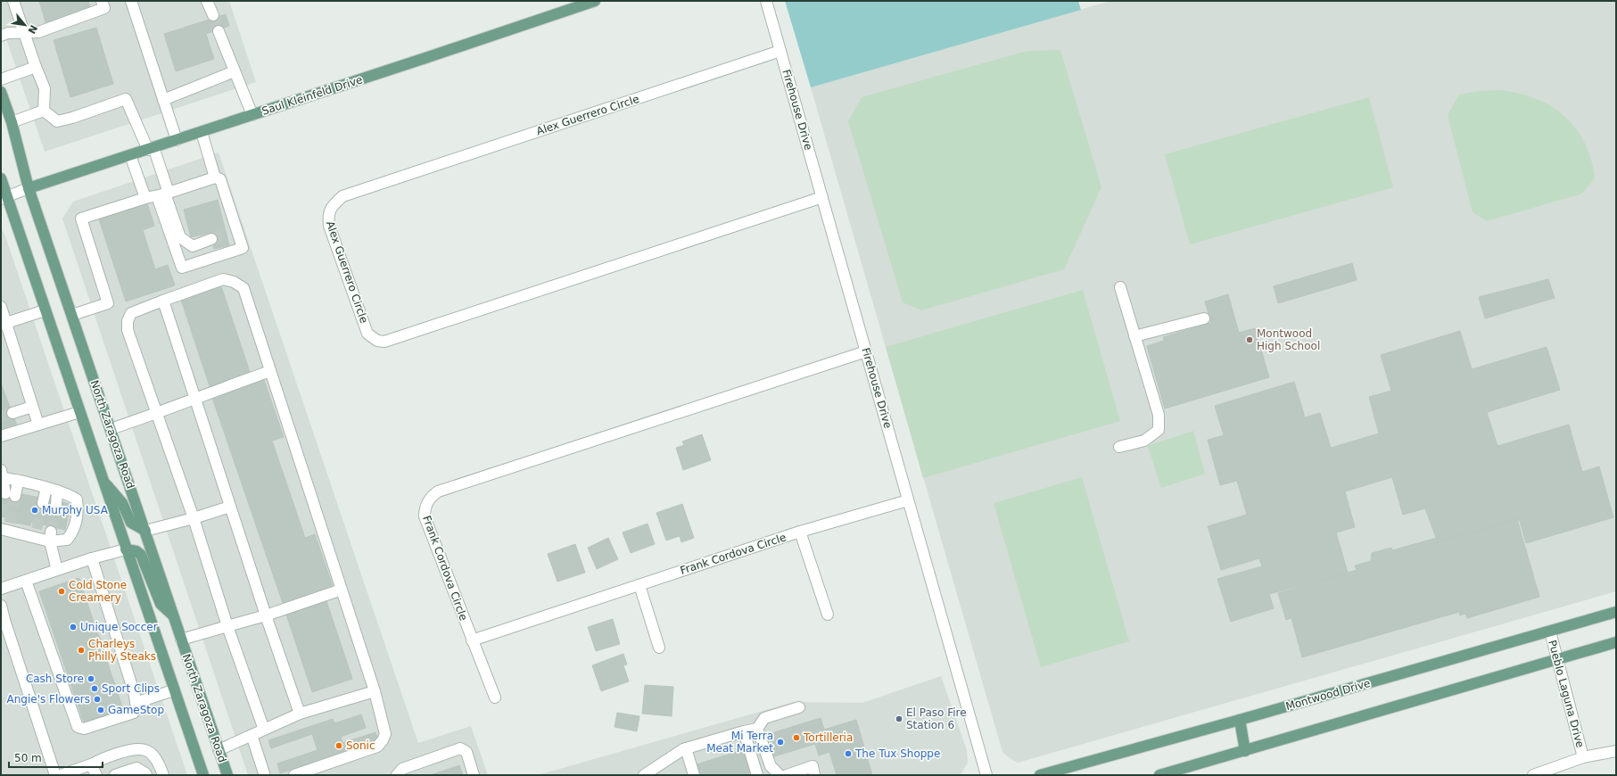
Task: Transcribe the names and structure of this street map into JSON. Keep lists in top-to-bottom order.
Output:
{
  "streets": {
    "main road": ["Saul Kleinfeld Drive", "North Zaragoza Road", "Montwood Drive"],
    "street": [
      "Firehouse Drive",
      "Alex Guerrero Circle",
      "Frank Cordova Circle",
      "Pueblo Laguna Drive"
    ]
  },
  "crossings": [
    ["Saul Kleinfeld Drive", "North Zaragoza Road"],
    ["Firehouse Drive", "Alex Guerrero Circle"],
    ["Firehouse Drive", "Frank Cordova Circle"],
    ["Pueblo Laguna Drive", "Montwood Drive"]
  ],
  "places": [
    "Montwood High School",
    "Murphy USA",
    "Cold Stone Creamery",
    "Unique Soccer",
    "Charleys Philly Steaks",
    "Cash Store",
    "Sport Clips",
    "Angie's Flowers",
    "GameStop",
    "El Paso Fire Station 6",
    "Tortilleria",
    "Mi Terra Meat Market",
    "Sonic",
    "The Tux Shoppe"
  ],
  "scale_bar": "50 m",
  "north": "bottom right"
}
